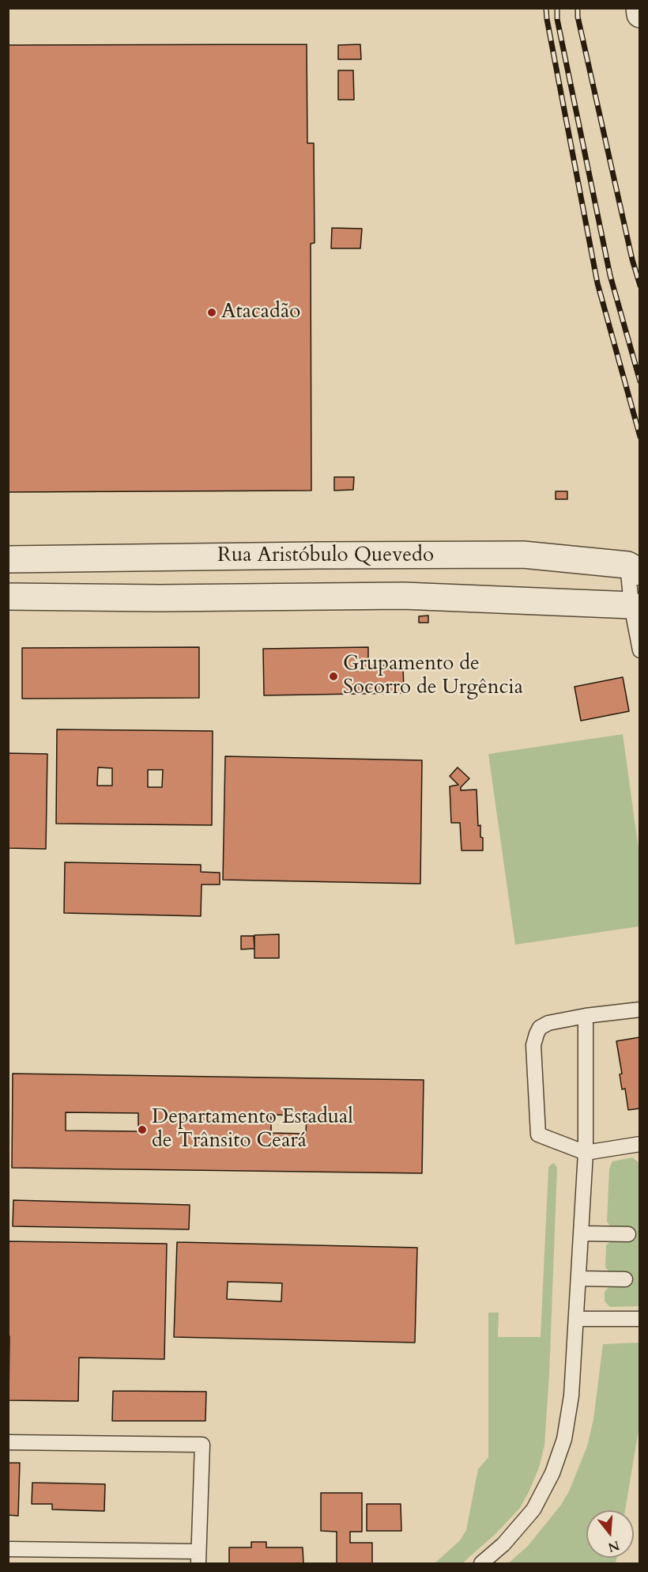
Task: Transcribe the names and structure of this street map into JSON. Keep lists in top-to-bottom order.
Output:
{
  "streets": {
    "street": ["Rua Aristóbulo Quevedo"]
  },
  "places": ["Atacadão", "Grupamento de Socorro de Urgência", "Departamento Estadual de Trânsito Ceará"],
  "north": "bottom"
}
